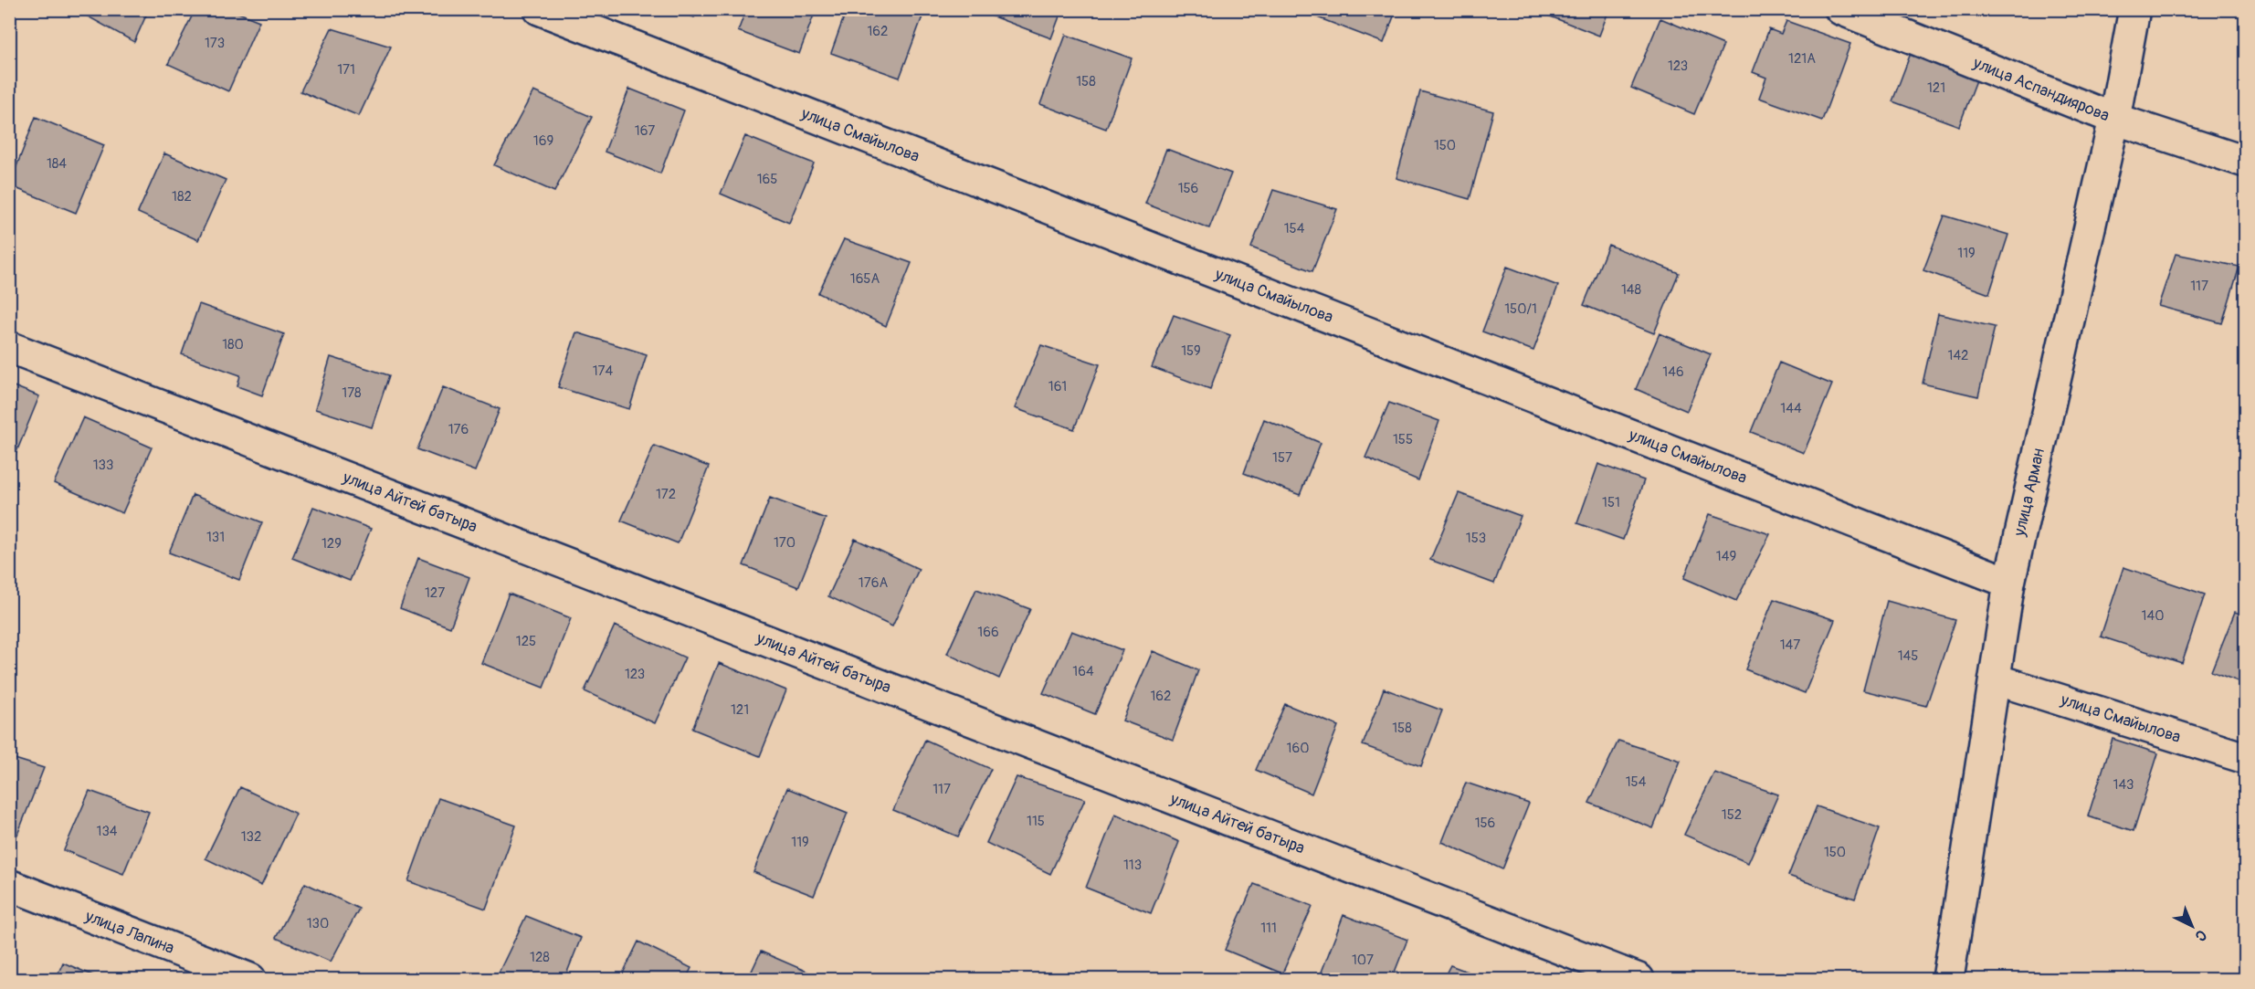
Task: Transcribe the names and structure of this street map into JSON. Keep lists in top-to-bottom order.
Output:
{
  "streets": {
    "street": [
      "улица Аспандиярова",
      "улица Смайылова",
      "улица Арман",
      "улица Айтей батыра",
      "улица Лапина"
    ]
  },
  "crossings": [
    ["улица Аспандиярова", "улица Арман"],
    ["улица Смайылова", "улица Арман"]
  ],
  "house_numbers": [
    "162",
    "173",
    "121А",
    "123",
    "171",
    "158",
    "121",
    "167",
    "169",
    "150",
    "184",
    "165",
    "156",
    "182",
    "154",
    "119",
    "165А",
    "117",
    "148",
    "150/1",
    "180",
    "159",
    "142",
    "174",
    "146",
    "161",
    "178",
    "144",
    "176",
    "155",
    "157",
    "133",
    "172",
    "151",
    "131",
    "153",
    "170",
    "129",
    "149",
    "176А",
    "127",
    "140",
    "166",
    "125",
    "147",
    "145",
    "164",
    "123",
    "162",
    "121",
    "158",
    "160",
    "154",
    "143",
    "117",
    "152",
    "115",
    "156",
    "134",
    "132",
    "119",
    "150",
    "113",
    "130",
    "111",
    "128",
    "107"
  ],
  "north": "bottom right"
}
